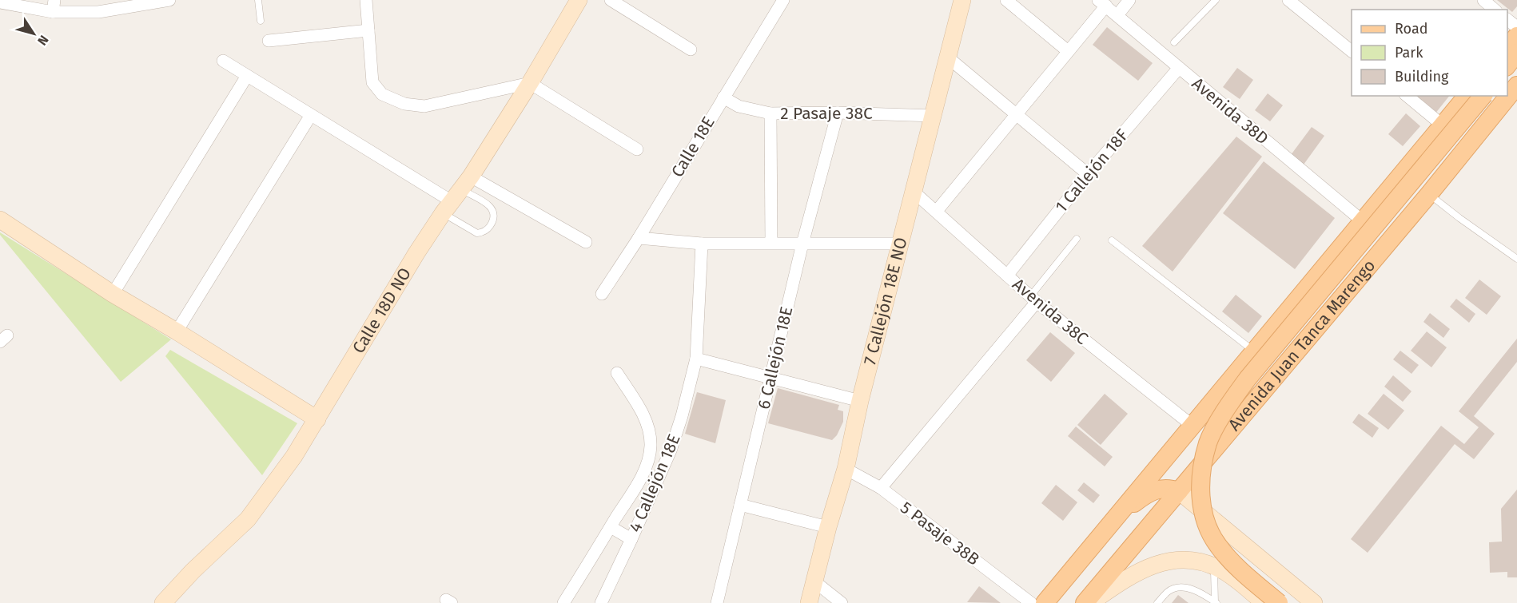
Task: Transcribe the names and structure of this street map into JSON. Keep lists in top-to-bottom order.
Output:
{
  "streets": {
    "main road": ["Avenida Juan Tanca Marengo"],
    "street": [
      "Avenida 38D",
      "2 Pasaje 38C",
      "Calle 18E",
      "1 Callejón 18F",
      "7 Callejón 18E NO",
      "Calle 18D NO",
      "Avenida 38C",
      "6 Callejón 18E",
      "4 Callejón 18E",
      "5 Pasaje 38B"
    ]
  },
  "crossings": [
    ["Avenida 38D", "1 Callejón 18F"],
    ["Avenida 38D", "Avenida Juan Tanca Marengo"],
    ["2 Pasaje 38C", "Calle 18E"],
    ["2 Pasaje 38C", "7 Callejón 18E NO"],
    ["2 Pasaje 38C", "6 Callejón 18E"],
    ["1 Callejón 18F", "Avenida 38C"],
    ["7 Callejón 18E NO", "Avenida 38C"],
    ["7 Callejón 18E NO", "5 Pasaje 38B"],
    ["Avenida 38C", "Avenida Juan Tanca Marengo"]
  ],
  "legend": ["Road", "Park", "Building"],
  "north": "bottom right"
}
